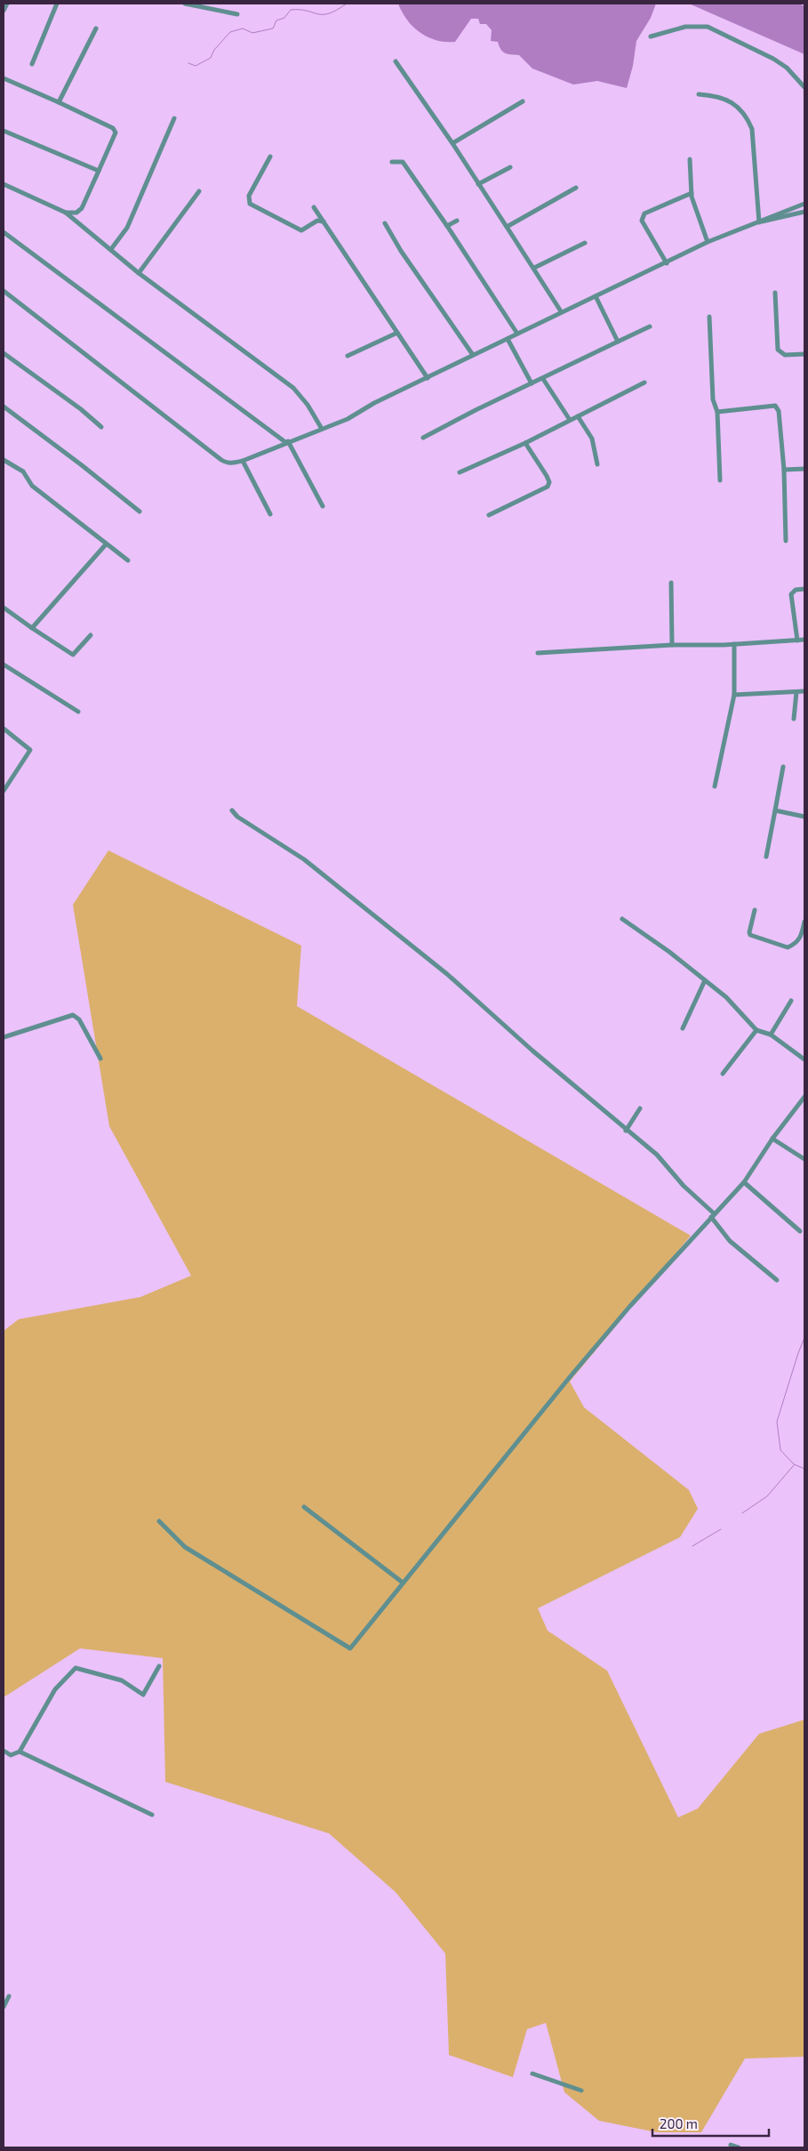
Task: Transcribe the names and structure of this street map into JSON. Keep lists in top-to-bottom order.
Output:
{
  "scale_bar": "200 m"
}
